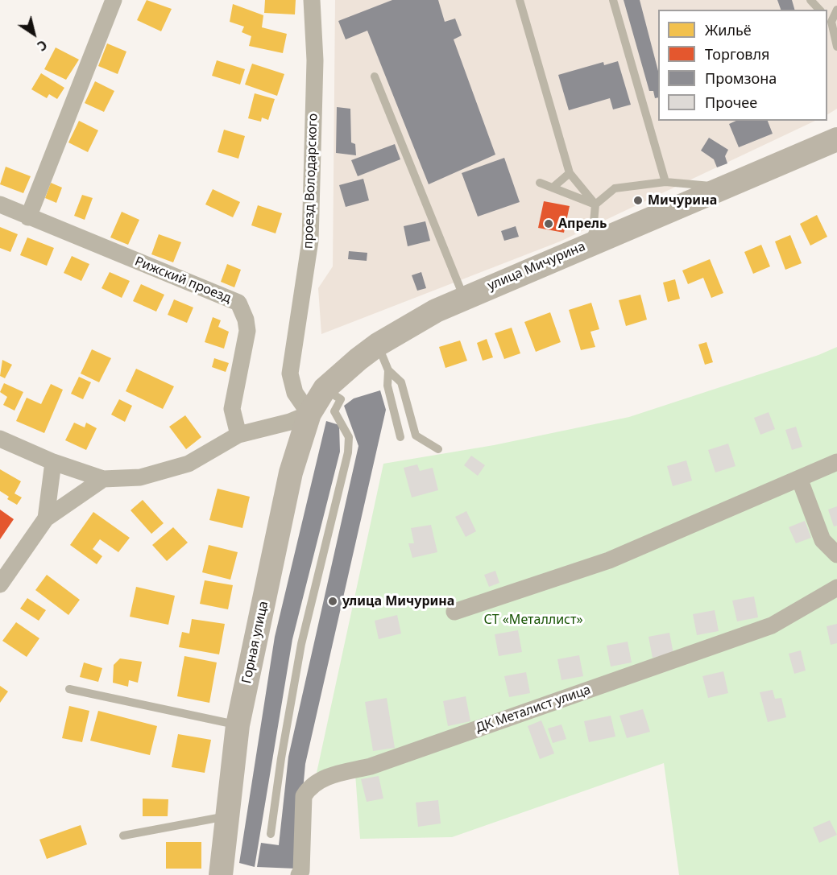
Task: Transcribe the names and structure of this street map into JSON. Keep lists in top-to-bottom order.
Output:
{
  "streets": {
    "street": [
      "проезд Володарского",
      "улица Мичурина",
      "Рижский проезд",
      "Горная улица",
      "ДК Металист улица"
    ]
  },
  "crossings": [
    ["проезд Володарского", "улица Мичурина"],
    ["проезд Володарского", "Горная улица"],
    ["улица Мичурина", "Горная улица"]
  ],
  "parks": ["СТ «Металлист»"],
  "places": ["Мичурина", "Апрель", "улица Мичурина"],
  "legend": [
    "Жильё",
    "Торговля",
    "Промзона",
    "Прочее"
  ],
  "north": "bottom right"
}
